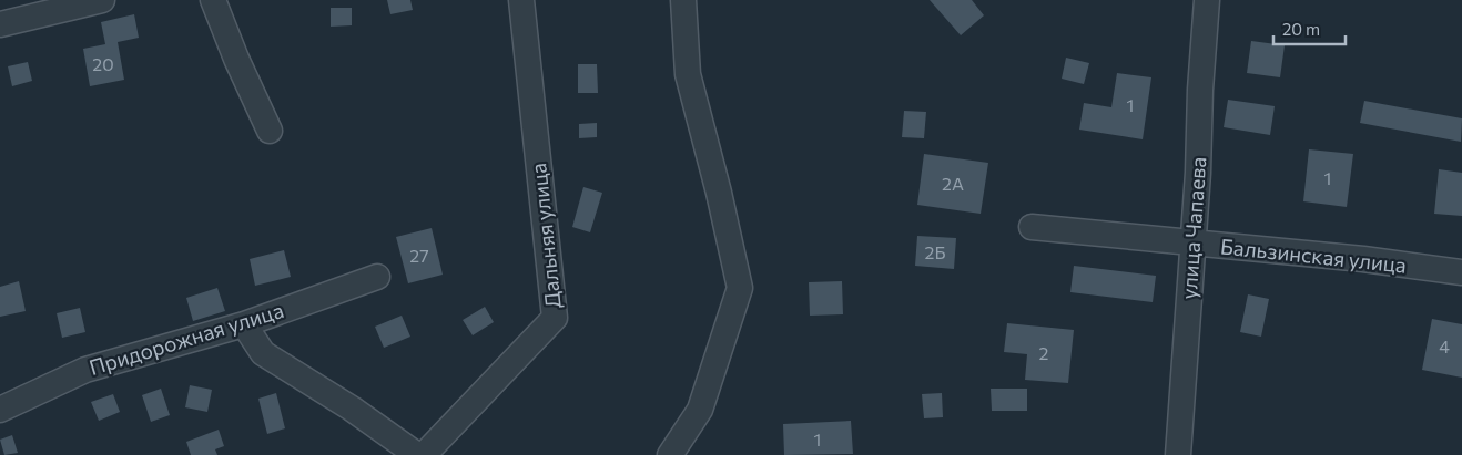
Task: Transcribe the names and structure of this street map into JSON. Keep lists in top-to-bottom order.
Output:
{
  "streets": {
    "street": [
      "улица Чапаева",
      "Дальняя улица",
      "Бальзинская улица",
      "Придорожная улица"
    ]
  },
  "crossings": [
    ["улица Чапаева", "Бальзинская улица"]
  ],
  "house_numbers": [
    "20",
    "1",
    "1",
    "2А",
    "2Б",
    "27",
    "4",
    "2",
    "1"
  ],
  "scale_bar": "20 m"
}
